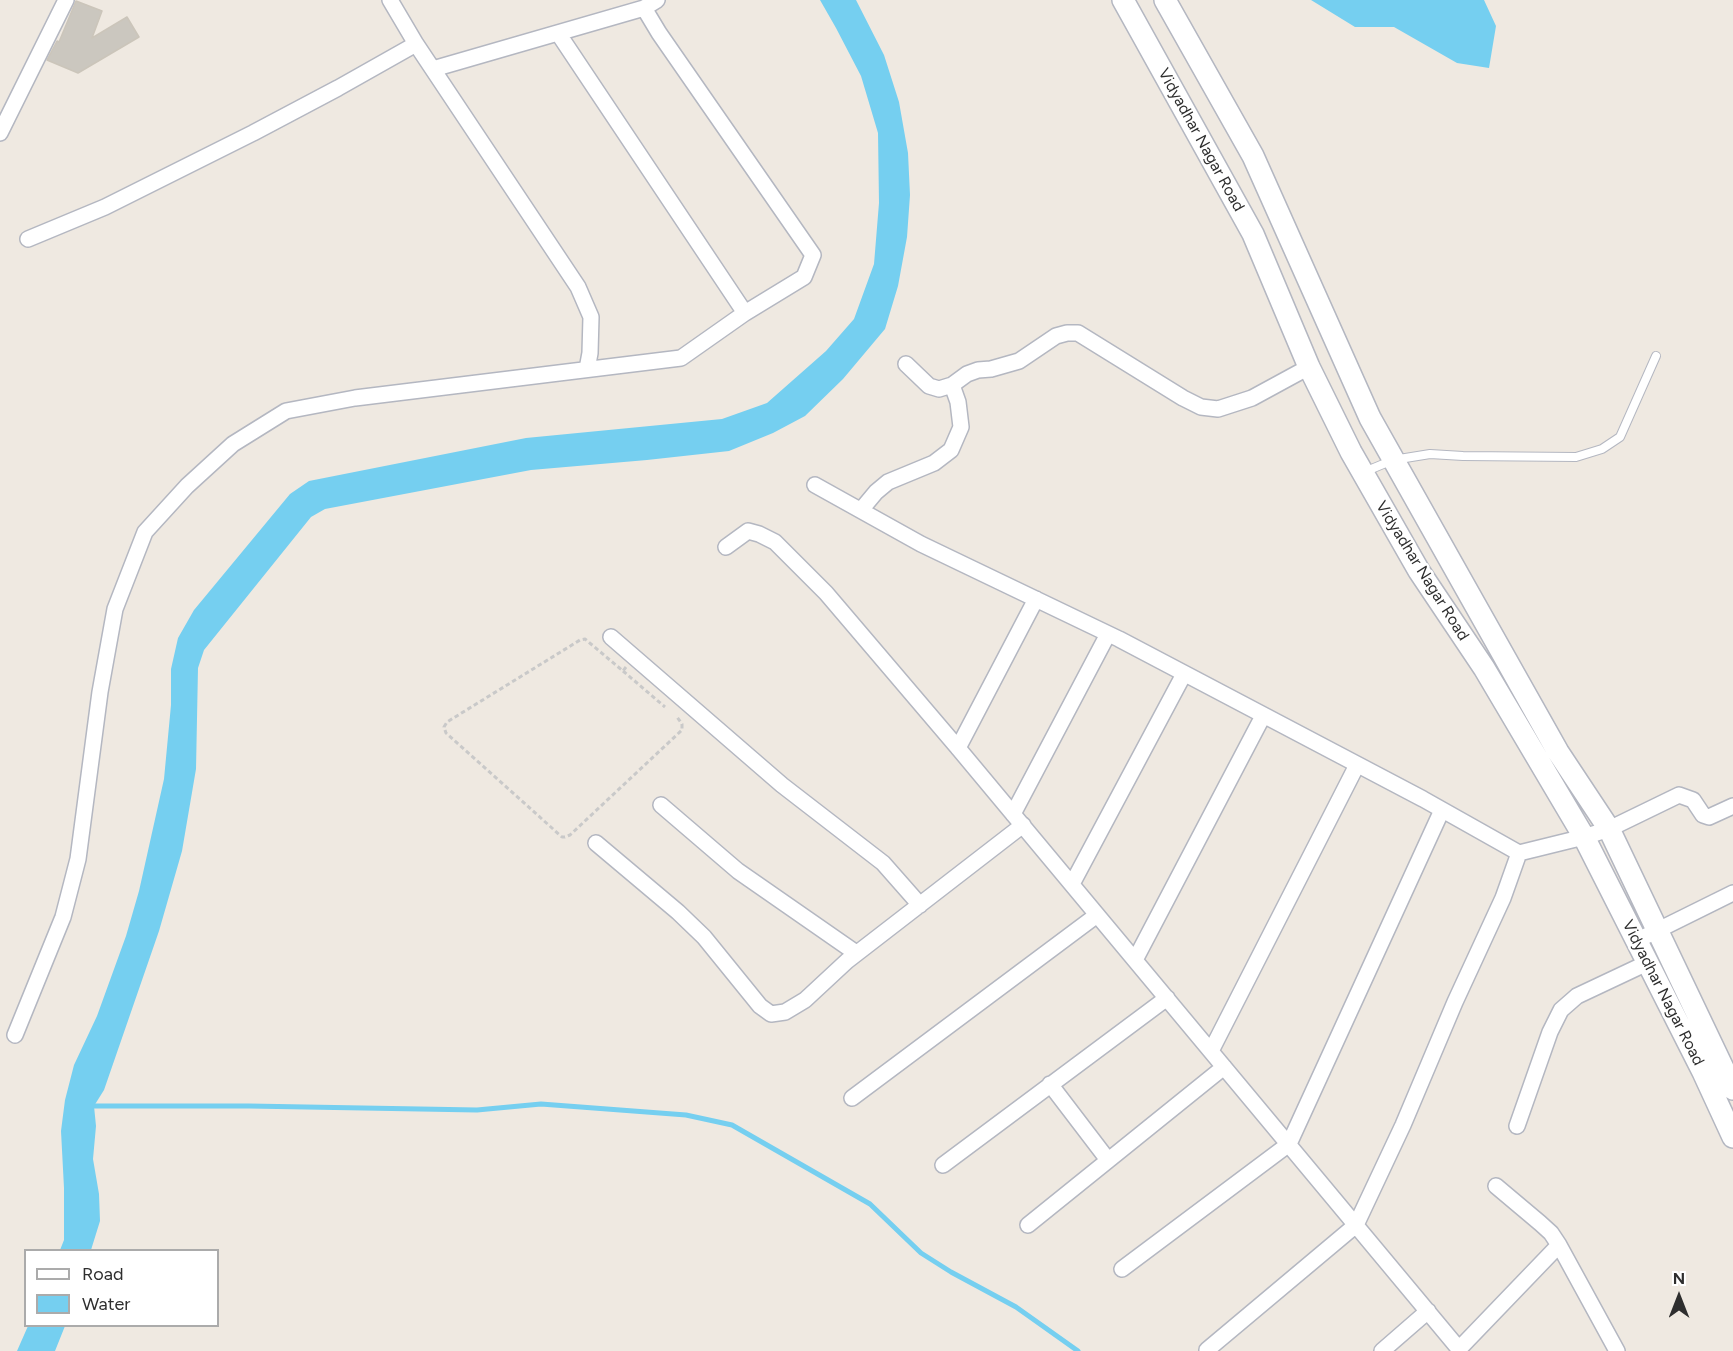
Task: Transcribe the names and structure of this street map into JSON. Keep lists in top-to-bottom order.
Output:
{
  "streets": {
    "main road": ["Vidyadhar Nagar Road"]
  },
  "legend": ["Road", "Water"],
  "north": "top"
}
